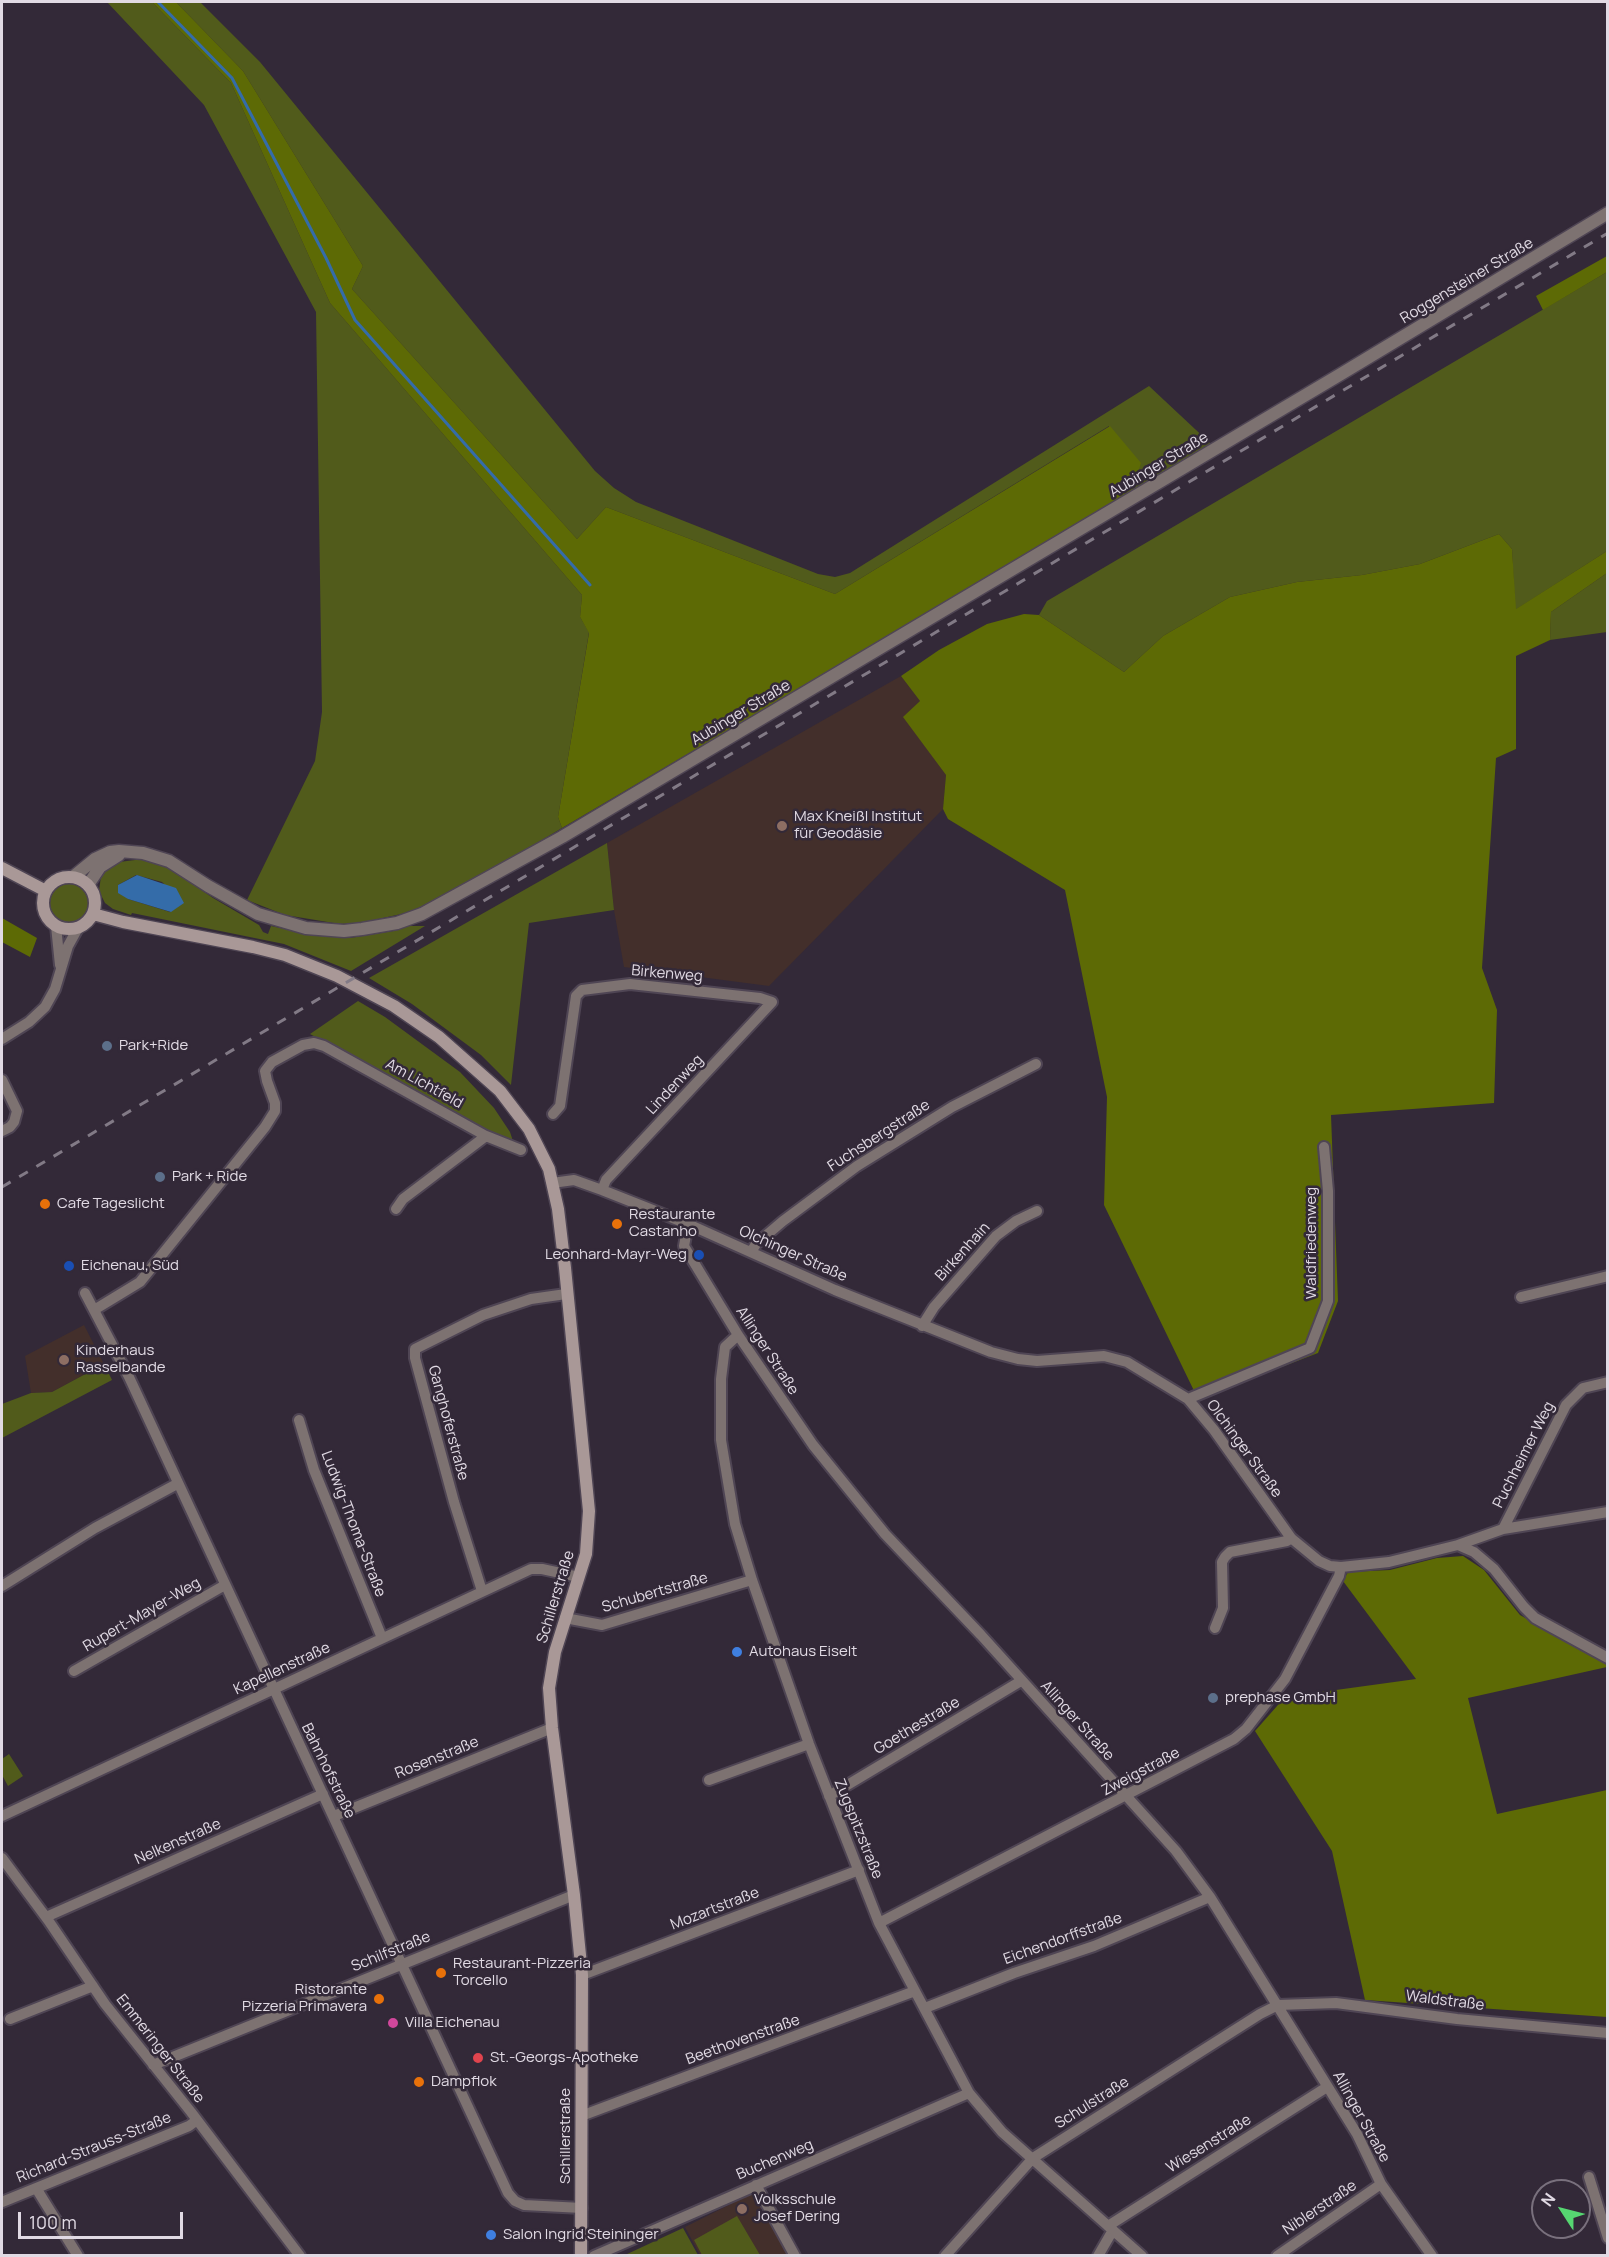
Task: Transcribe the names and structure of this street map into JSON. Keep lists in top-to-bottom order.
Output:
{
  "streets": {
    "main road": ["Schillerstraße"],
    "street": [
      "Roggensteiner Straße",
      "Aubinger Straße",
      "Birkenweg",
      "Am Lichtfeld",
      "Lindenweg",
      "Fuchsbergstraße",
      "Waldfriedenweg",
      "Birkenhain",
      "Olchinger Straße",
      "Allinger Straße",
      "Ganghoferstraße",
      "Puchheimer Weg",
      "Ludwig-Thoma-Straße",
      "Schubertstraße",
      "Rupert-Mayer-Weg",
      "Kapellenstraße",
      "Goethestraße",
      "Rosenstraße",
      "Bahnhofstraße",
      "Zweigstraße",
      "Zugspitzstraße",
      "Nelkenstraße",
      "Mozartstraße",
      "Eichendorffstraße",
      "Schilfstraße",
      "Waldstraße",
      "Beethovenstraße",
      "Emmeringer Straße",
      "Schulstraße",
      "Wiesenstraße",
      "Richard-Strauss-Straße",
      "Buchenweg",
      "Niblerstraße"
    ]
  },
  "crossings": [
    ["Roggensteiner Straße", "Aubinger Straße"],
    ["Aubinger Straße", "Schillerstraße"],
    ["Birkenweg", "Lindenweg"],
    ["Am Lichtfeld", "Bahnhofstraße"],
    ["Lindenweg", "Olchinger Straße"],
    ["Fuchsbergstraße", "Olchinger Straße"],
    ["Waldfriedenweg", "Olchinger Straße"],
    ["Birkenhain", "Olchinger Straße"],
    ["Olchinger Straße", "Allinger Straße"],
    ["Olchinger Straße", "Puchheimer Weg"],
    ["Olchinger Straße", "Schillerstraße"],
    ["Olchinger Straße", "Zweigstraße"],
    ["Allinger Straße", "Goethestraße"],
    ["Allinger Straße", "Zweigstraße"],
    ["Allinger Straße", "Zugspitzstraße"],
    ["Allinger Straße", "Eichendorffstraße"],
    ["Allinger Straße", "Waldstraße"],
    ["Allinger Straße", "Schulstraße"],
    ["Allinger Straße", "Wiesenstraße"],
    ["Allinger Straße", "Niblerstraße"],
    ["Ganghoferstraße", "Schillerstraße"],
    ["Ganghoferstraße", "Kapellenstraße"],
    ["Ludwig-Thoma-Straße", "Kapellenstraße"],
    ["Schubertstraße", "Schillerstraße"],
    ["Schubertstraße", "Zugspitzstraße"],
    ["Schillerstraße", "Kapellenstraße"],
    ["Schillerstraße", "Rosenstraße"],
    ["Schillerstraße", "Bahnhofstraße"],
    ["Schillerstraße", "Mozartstraße"],
    ["Schillerstraße", "Schilfstraße"],
    ["Schillerstraße", "Beethovenstraße"],
    ["Rupert-Mayer-Weg", "Bahnhofstraße"],
    ["Kapellenstraße", "Bahnhofstraße"],
    ["Goethestraße", "Zugspitzstraße"],
    ["Rosenstraße", "Bahnhofstraße"],
    ["Bahnhofstraße", "Nelkenstraße"],
    ["Bahnhofstraße", "Schilfstraße"],
    ["Zweigstraße", "Zugspitzstraße"],
    ["Zugspitzstraße", "Mozartstraße"],
    ["Zugspitzstraße", "Eichendorffstraße"],
    ["Zugspitzstraße", "Beethovenstraße"],
    ["Zugspitzstraße", "Schulstraße"],
    ["Zugspitzstraße", "Wiesenstraße"],
    ["Zugspitzstraße", "Buchenweg"],
    ["Nelkenstraße", "Emmeringer Straße"],
    ["Schilfstraße", "Emmeringer Straße"],
    ["Waldstraße", "Schulstraße"],
    ["Emmeringer Straße", "Richard-Strauss-Straße"]
  ],
  "places": [
    "Max Kneißl Institut für Geodäsie",
    "Park+Ride",
    "Park + Ride",
    "Cafe Tageslicht",
    "Restaurante Castanho",
    "Leonhard-Mayr-Weg",
    "Eichenau, Süd",
    "Kinderhaus Rasselbande",
    "Autohaus Eiselt",
    "prephase GmbH",
    "Restaurant-Pizzeria Torcello",
    "Ristorante Pizzeria Primavera",
    "Villa Eichenau",
    "St.-Georgs-Apotheke",
    "Dampflok",
    "Volksschule Josef Dering",
    "Salon Ingrid Steininger"
  ],
  "scale_bar": "100 m",
  "north": "top left"
}
